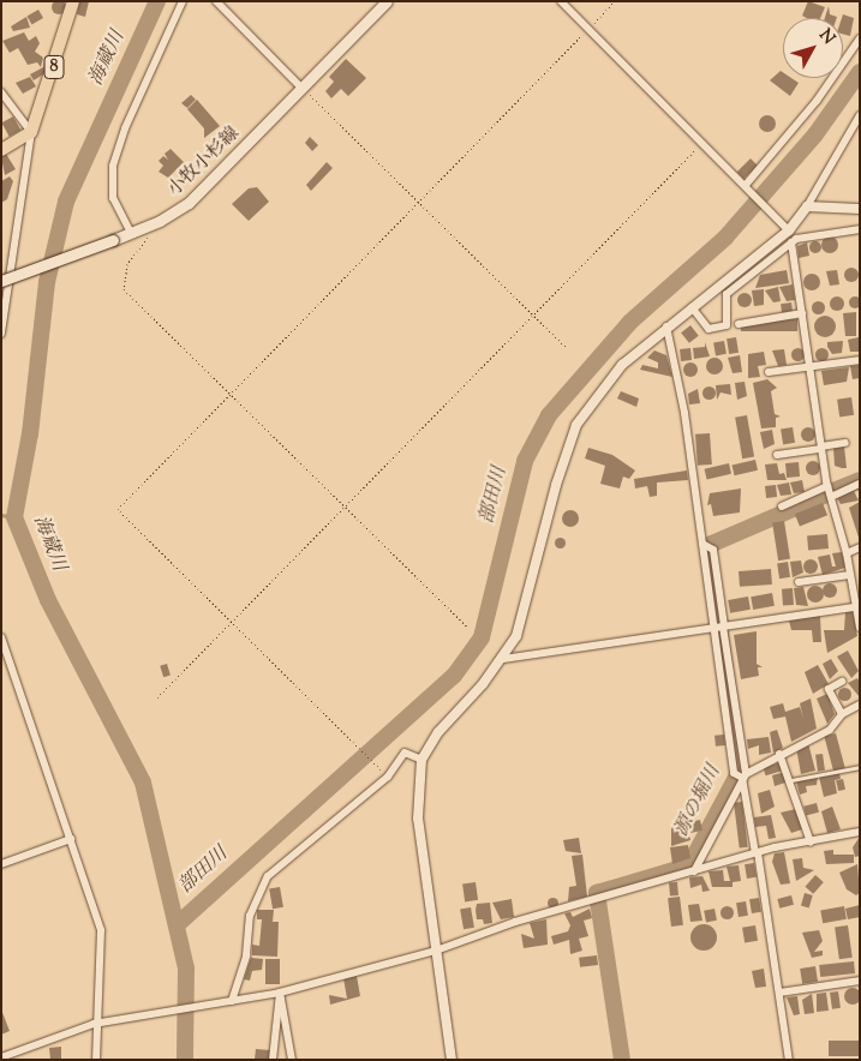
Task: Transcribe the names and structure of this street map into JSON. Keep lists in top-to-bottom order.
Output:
{
  "streets": {
    "main road": ["8", "小牧小杉線"]
  },
  "water": ["海蔵川", "部田川", "源の堀川"],
  "north": "top right"
}
